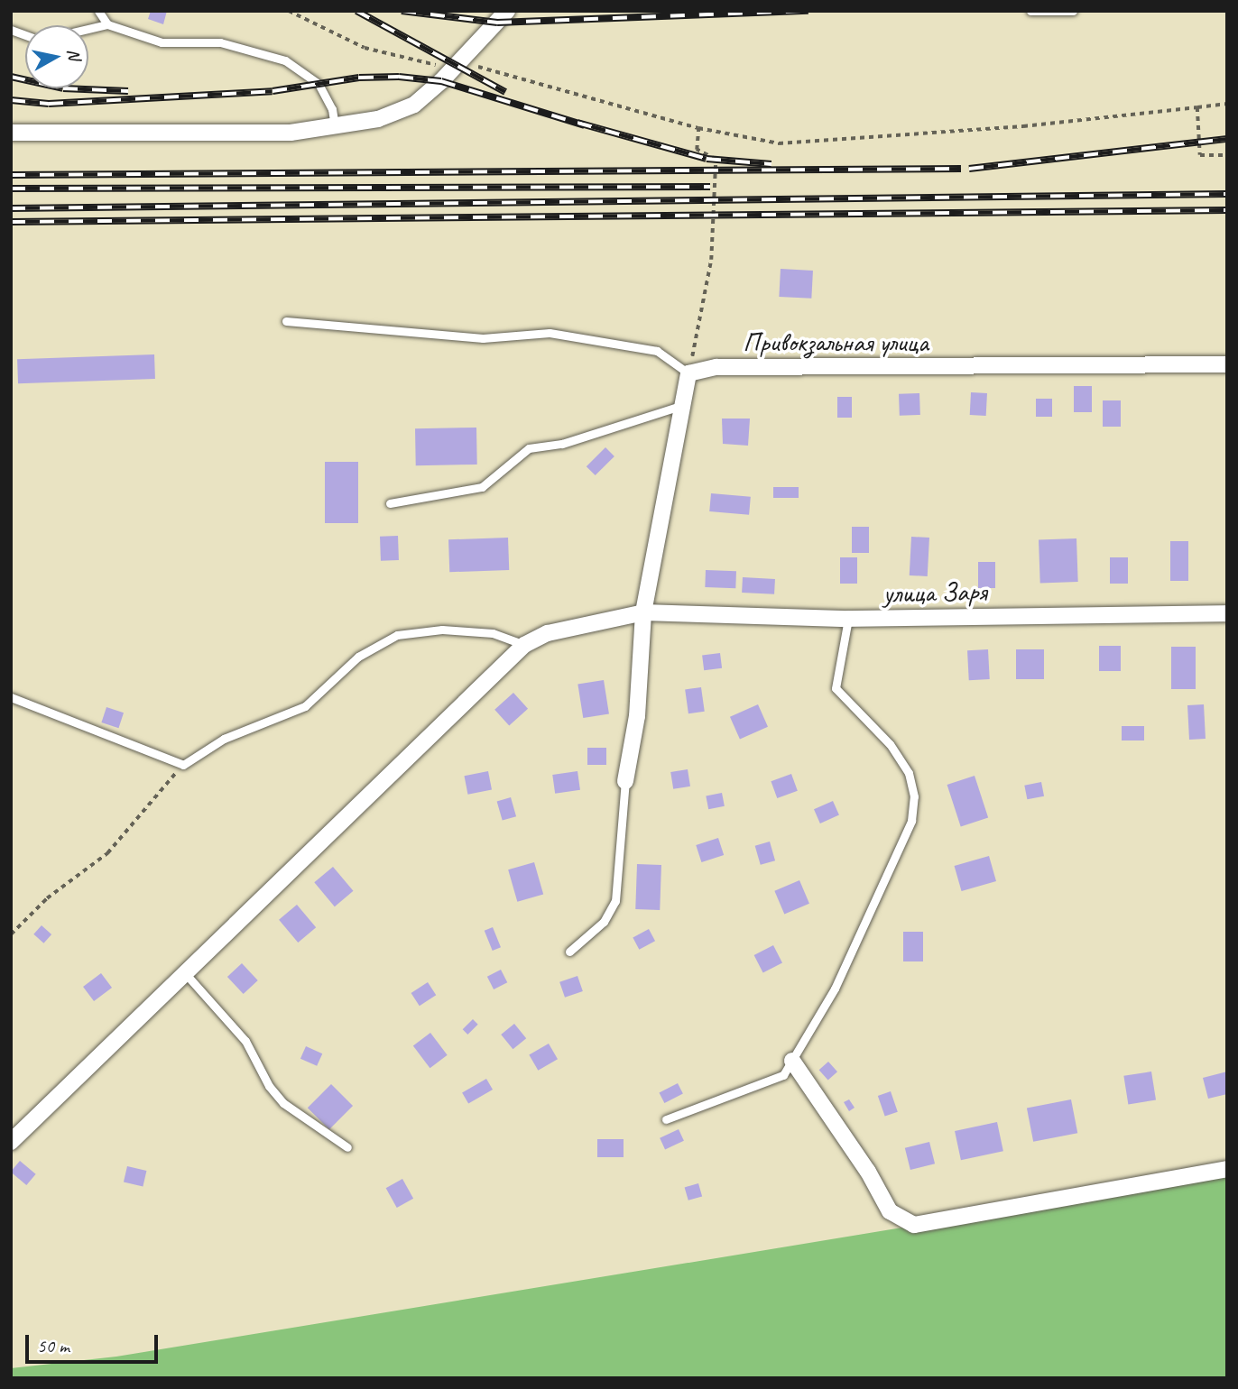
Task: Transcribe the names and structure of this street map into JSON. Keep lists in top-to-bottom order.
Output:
{
  "streets": {
    "street": ["Привокзальная улица", "улица Заря"]
  },
  "scale_bar": "50 m",
  "north": "right"
}
